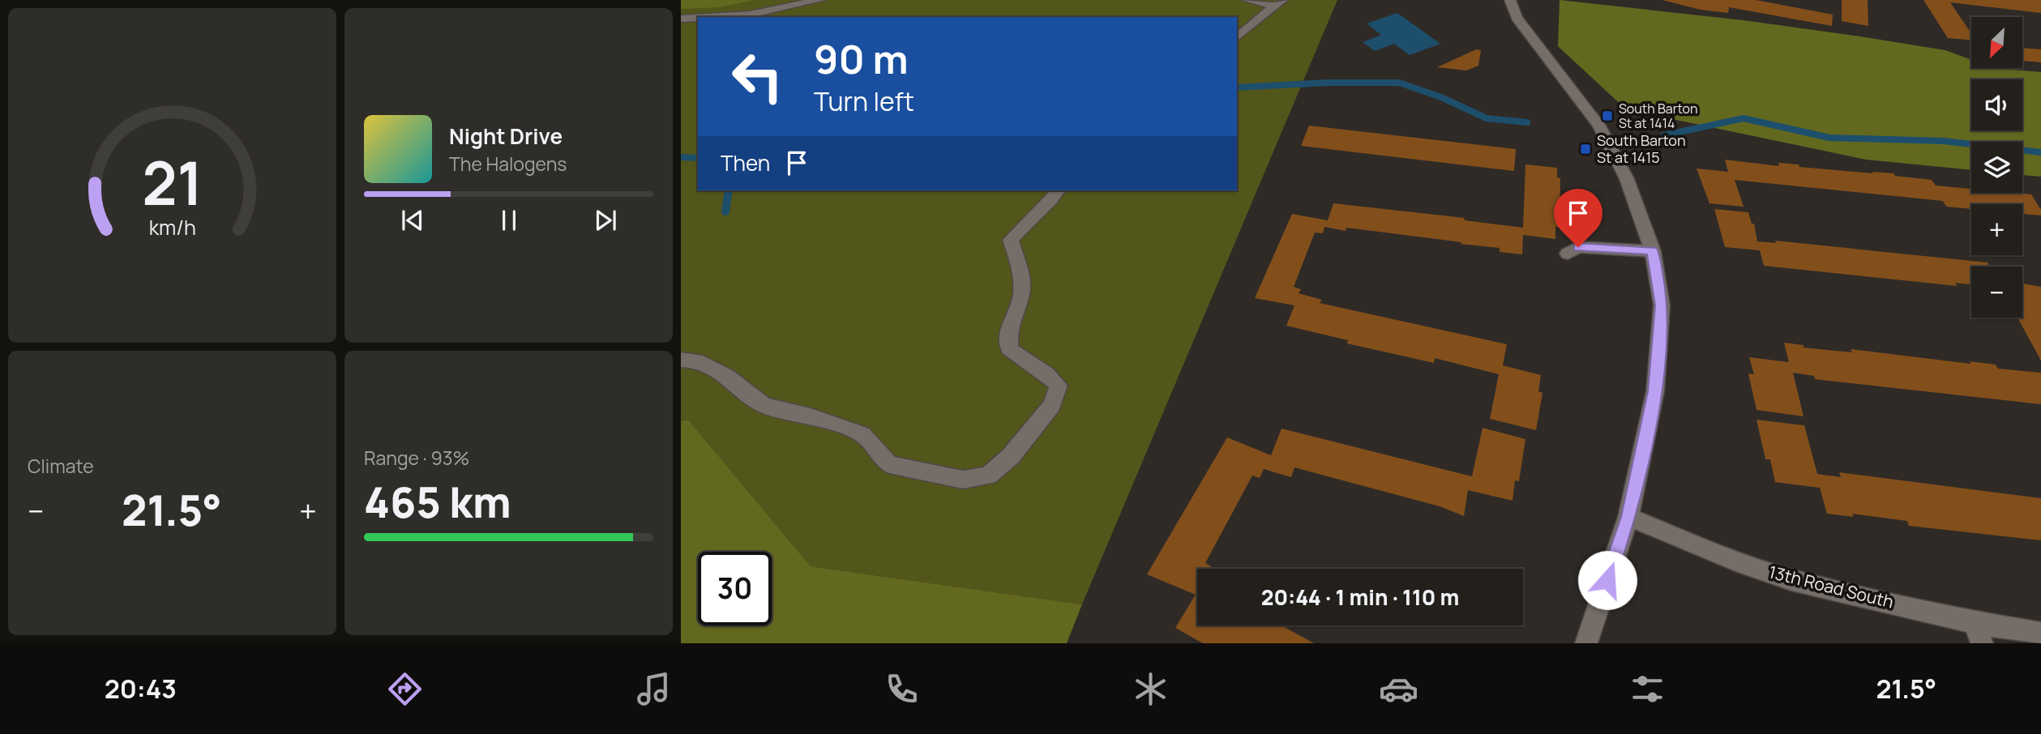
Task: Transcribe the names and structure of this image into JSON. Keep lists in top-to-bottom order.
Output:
{
  "streets": {
    "street": ["13th Road South"]
  },
  "places": {
    "transit": ["South Barton St at 1414", "South Barton St at 1415"]
  },
  "north": "bottom left",
  "page": {
    "map_buttons": ["+", "−"],
    "turn": ["90 m", "Turn left"],
    "song": ["Night Drive", "The Halogens"],
    "then": "Then",
    "tile": [
      "Climate",
      ["Range · 93%", "465 km"]
    ],
    "heat": ["−", "21.5°", "+"],
    "limit": "30",
    "trip": "20:44 · 1 min · 110 m",
    "tabs": ["20:43", "21.5°"],
    "gauge": ["21", "km/h"]
  }
}
